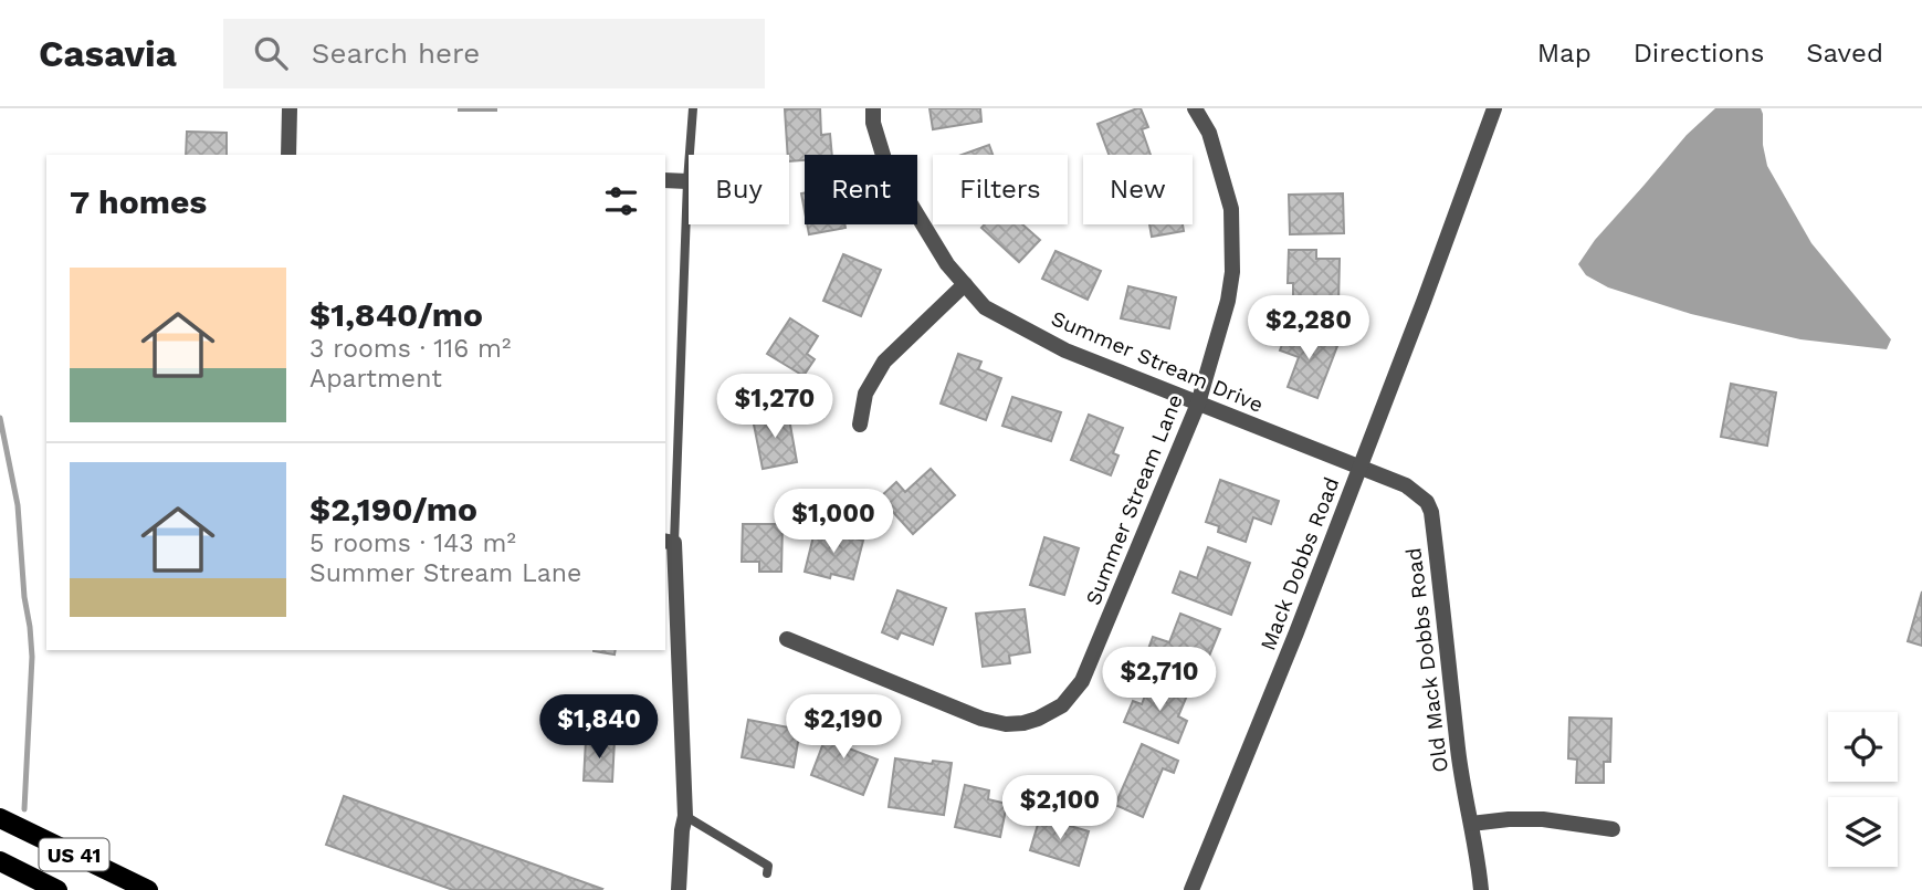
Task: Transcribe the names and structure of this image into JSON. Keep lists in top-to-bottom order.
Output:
{
  "streets": {
    "main road": ["US 41"],
    "street": [
      "Summer Stream Drive",
      "Summer Stream Lane",
      "Mack Dobbs Road",
      "Old Mack Dobbs Road"
    ]
  },
  "crossings": [
    ["Summer Stream Drive", "Summer Stream Lane"],
    ["Summer Stream Drive", "Mack Dobbs Road"],
    ["Summer Stream Drive", "Old Mack Dobbs Road"],
    ["Mack Dobbs Road", "Old Mack Dobbs Road"]
  ],
  "page": {
    "header": "Casavia",
    "search": "Search here",
    "nav": ["Map", "Directions", "Saved"],
    "chip": [
      "Buy",
      "Rent",
      "Filters",
      "New"
    ],
    "heading": "7 homes",
    "list": [
      {
        "name": "$1,840/mo",
        "note": "3 rooms · 116 m² · Apartment"
      },
      {
        "name": "$2,190/mo",
        "note": "5 rooms · 143 m² · Summer Stream Lane"
      }
    ],
    "price": [
      "$2,280",
      "$1,270",
      "$1,000",
      "$2,710",
      "$1,840",
      "$2,190",
      "$2,100"
    ]
  }
}
